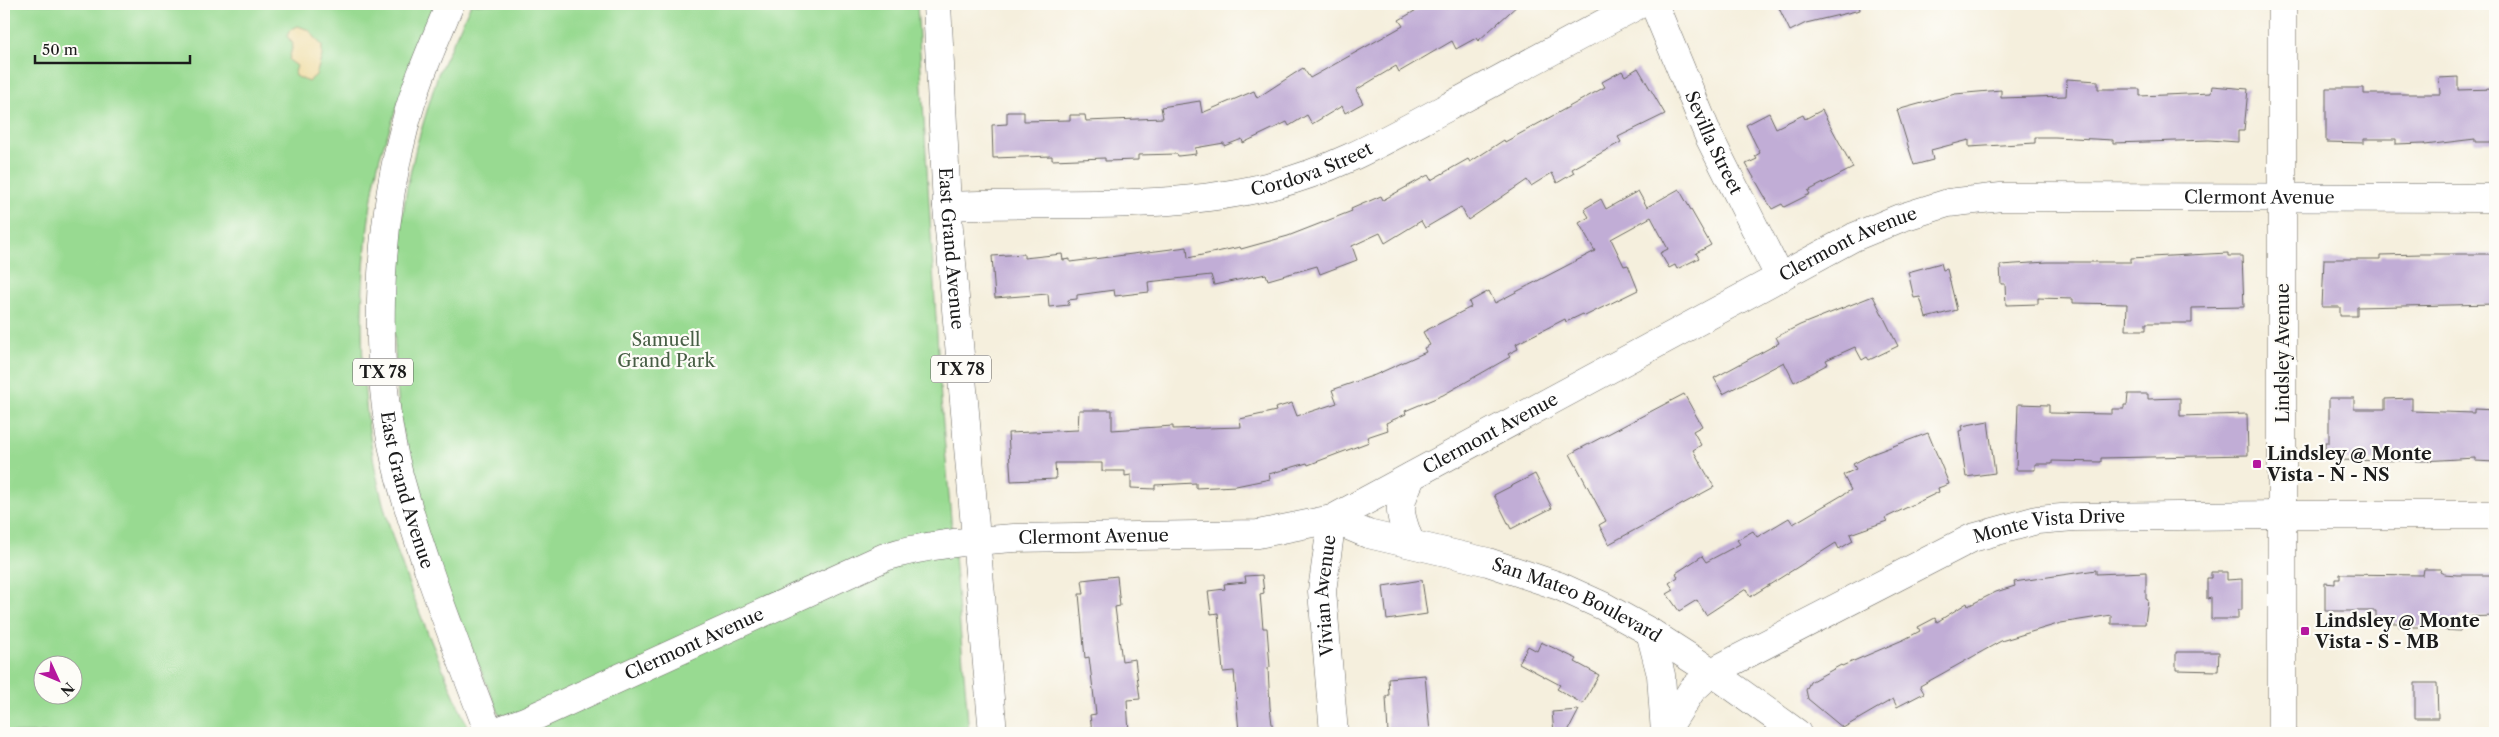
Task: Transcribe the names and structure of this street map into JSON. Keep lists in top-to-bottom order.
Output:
{
  "streets": {
    "street": [
      "Sevilla Street",
      "Cordova Street",
      "Clermont Avenue",
      "East Grand Avenue",
      "Lindsley Avenue",
      "TX 78",
      "Monte Vista Drive",
      "Vivian Avenue",
      "San Mateo Boulevard"
    ]
  },
  "crossings": [
    ["Sevilla Street", "Clermont Avenue"],
    ["Cordova Street", "East Grand Avenue"],
    ["Clermont Avenue", "East Grand Avenue"],
    ["Clermont Avenue", "Lindsley Avenue"],
    ["Clermont Avenue", "Vivian Avenue"],
    ["Clermont Avenue", "San Mateo Boulevard"],
    ["Lindsley Avenue", "Monte Vista Drive"],
    ["Monte Vista Drive", "San Mateo Boulevard"],
    ["Vivian Avenue", "San Mateo Boulevard"]
  ],
  "parks": ["Samuell Grand Park"],
  "places": {
    "transit": ["Lindsley @ Monte Vista - N - NS", "Lindsley @ Monte Vista - S - MB"]
  },
  "scale_bar": "50 m",
  "north": "bottom right"
}
